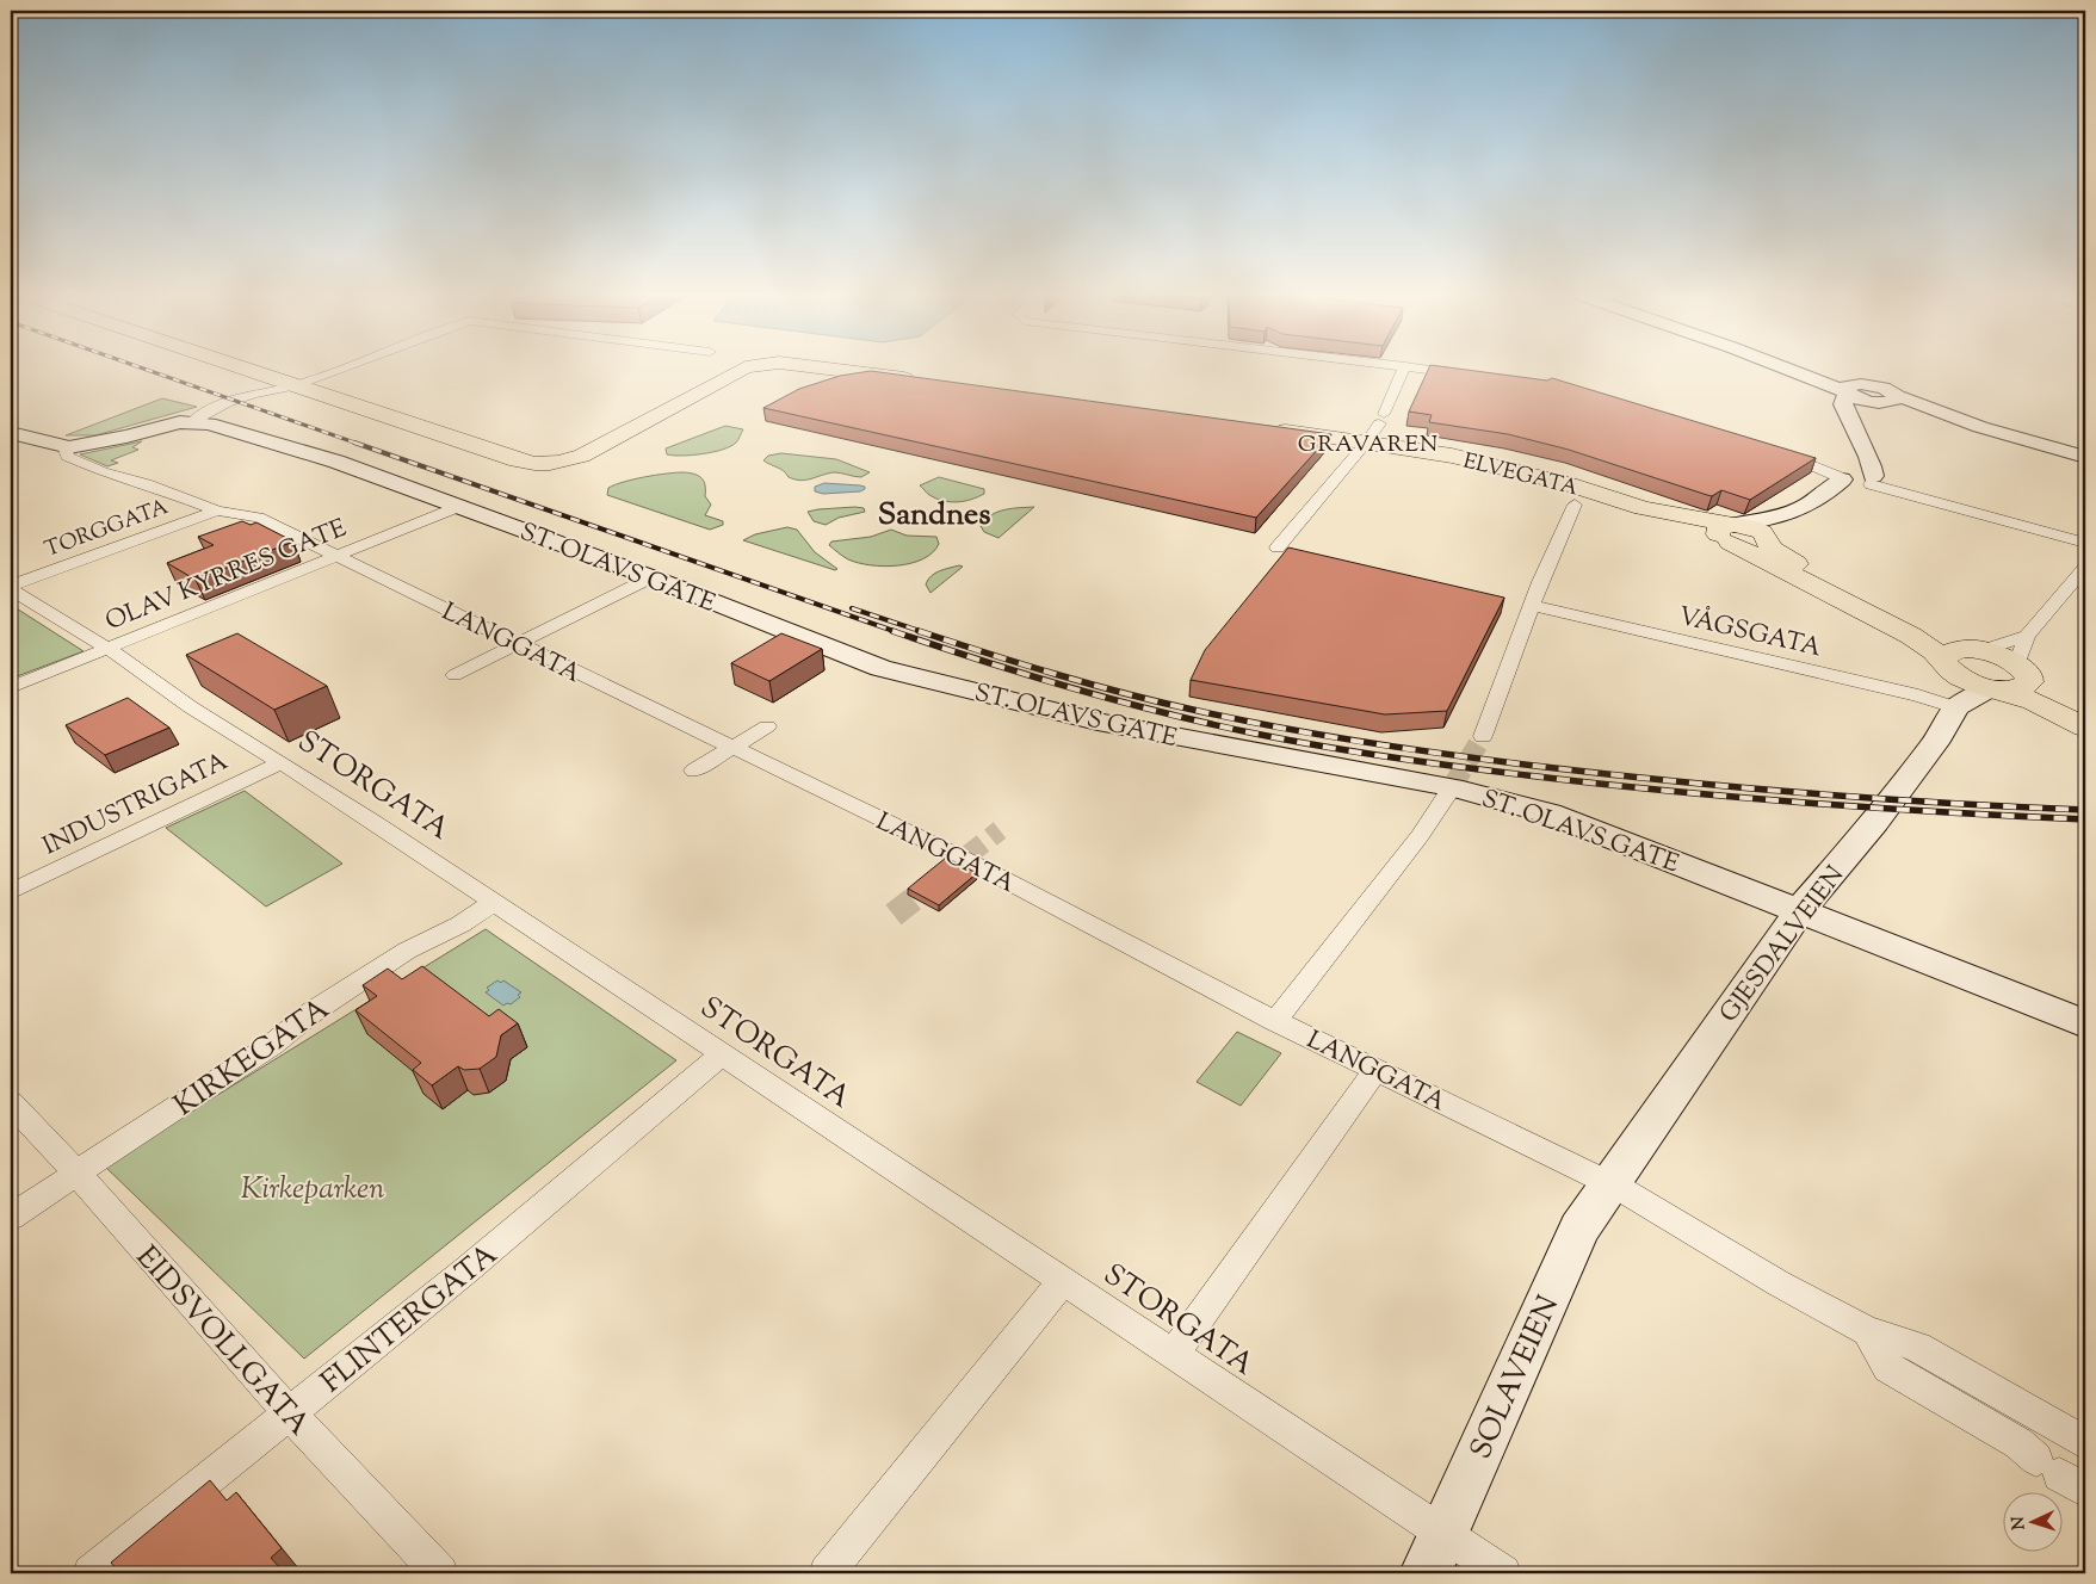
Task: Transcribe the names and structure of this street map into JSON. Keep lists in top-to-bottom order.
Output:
{
  "streets": {
    "main road": ["ELVEGATA"],
    "street": [
      "TORGGATA",
      "ST. OLAVS GATE",
      "OLAV KYRRES GATE",
      "VÅGSGATA",
      "LANGGATA",
      "STORGATA",
      "INDUSTRIGATA",
      "GJESDALVEIEN",
      "KIRKEGATA",
      "FLINTERGATA",
      "EIDSVOLLGATA",
      "SOLAVEIEN"
    ]
  },
  "crossings": [
    ["TORGGATA", "LANGGATA"],
    ["TORGGATA", "STORGATA"],
    ["ST. OLAVS GATE", "OLAV KYRRES GATE"],
    ["ST. OLAVS GATE", "LANGGATA"],
    ["ST. OLAVS GATE", "GJESDALVEIEN"],
    ["OLAV KYRRES GATE", "LANGGATA"],
    ["OLAV KYRRES GATE", "STORGATA"],
    ["VÅGSGATA", "GJESDALVEIEN"],
    ["LANGGATA", "GJESDALVEIEN"],
    ["LANGGATA", "SOLAVEIEN"],
    ["STORGATA", "INDUSTRIGATA"],
    ["STORGATA", "KIRKEGATA"],
    ["STORGATA", "FLINTERGATA"],
    ["STORGATA", "SOLAVEIEN"],
    ["GJESDALVEIEN", "SOLAVEIEN"],
    ["KIRKEGATA", "EIDSVOLLGATA"],
    ["FLINTERGATA", "EIDSVOLLGATA"]
  ],
  "districts": ["GRAVAREN", "Sandnes"],
  "parks": ["Kirkeparken"],
  "north": "left"
}
